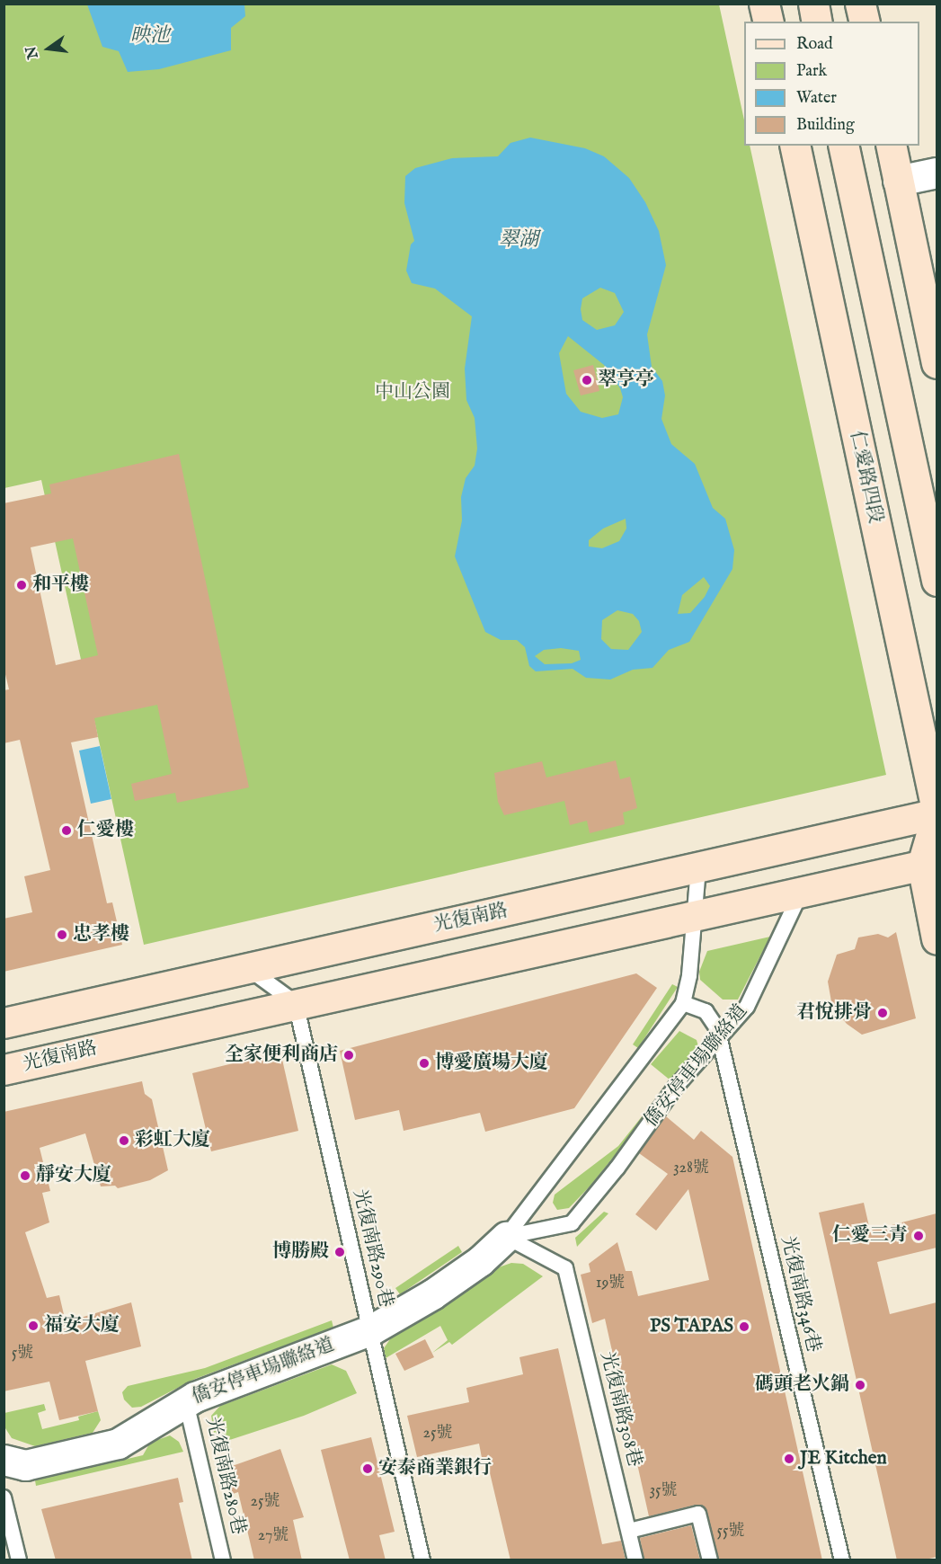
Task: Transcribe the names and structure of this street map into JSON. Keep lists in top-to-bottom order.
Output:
{
  "streets": {
    "main road": ["仁愛路四段", "光復南路"],
    "street": ["僑安停車場聯絡道"],
    "lane": [
      "光復南路290巷",
      "光復南路346巷",
      "光復南路308巷",
      "光復南路280巷"
    ]
  },
  "crossings": [
    ["仁愛路四段", "光復南路"],
    ["光復南路", "僑安停車場聯絡道"],
    ["光復南路", "光復南路290巷"],
    ["僑安停車場聯絡道", "光復南路290巷"],
    ["僑安停車場聯絡道", "光復南路346巷"],
    ["僑安停車場聯絡道", "光復南路308巷"],
    ["僑安停車場聯絡道", "光復南路280巷"]
  ],
  "water": ["映池", "翠湖"],
  "parks": ["中山公園"],
  "places": [
    "翠亨亭",
    "和平樓",
    "仁愛樓",
    "忠孝樓",
    "君悅排骨",
    "全家便利商店",
    "博愛廣場大廈",
    "彩虹大廈",
    "靜安大廈",
    "仁愛三青",
    "博勝殿",
    "福安大廈",
    "PS TAPAS",
    "碼頭老火鍋",
    "JE Kitchen",
    "安泰商業銀行"
  ],
  "house_numbers": [
    "328號",
    "19號",
    "5號",
    "25號",
    "35號",
    "25號",
    "55號",
    "27號"
  ],
  "legend": [
    "Road",
    "Park",
    "Water",
    "Building"
  ],
  "north": "left"
}
